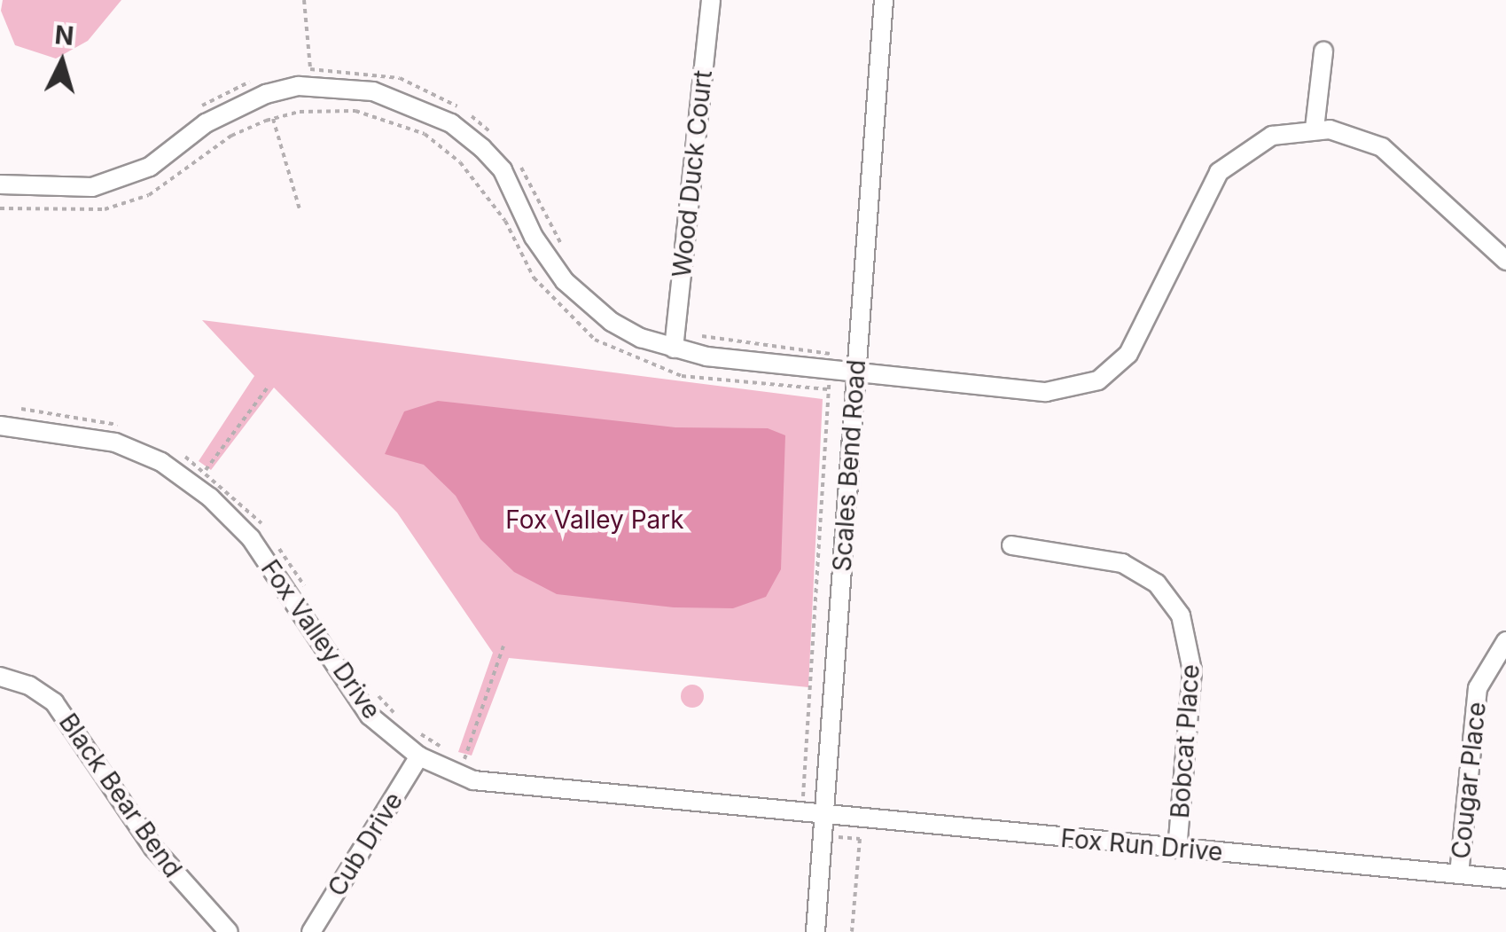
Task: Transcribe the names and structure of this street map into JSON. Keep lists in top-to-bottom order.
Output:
{
  "streets": {
    "street": [
      "Wood Duck Court",
      "Scales Bend Road",
      "Fox Valley Drive",
      "Bobcat Place",
      "Cougar Place",
      "Black Bear Bend",
      "Cub Drive",
      "Fox Run Drive"
    ]
  },
  "crossings": [
    ["Scales Bend Road", "Fox Valley Drive"],
    ["Scales Bend Road", "Fox Run Drive"],
    ["Fox Valley Drive", "Cub Drive"],
    ["Fox Valley Drive", "Fox Run Drive"],
    ["Bobcat Place", "Fox Run Drive"],
    ["Cougar Place", "Fox Run Drive"]
  ],
  "parks": ["Fox Valley Park"],
  "north": "top"
}
